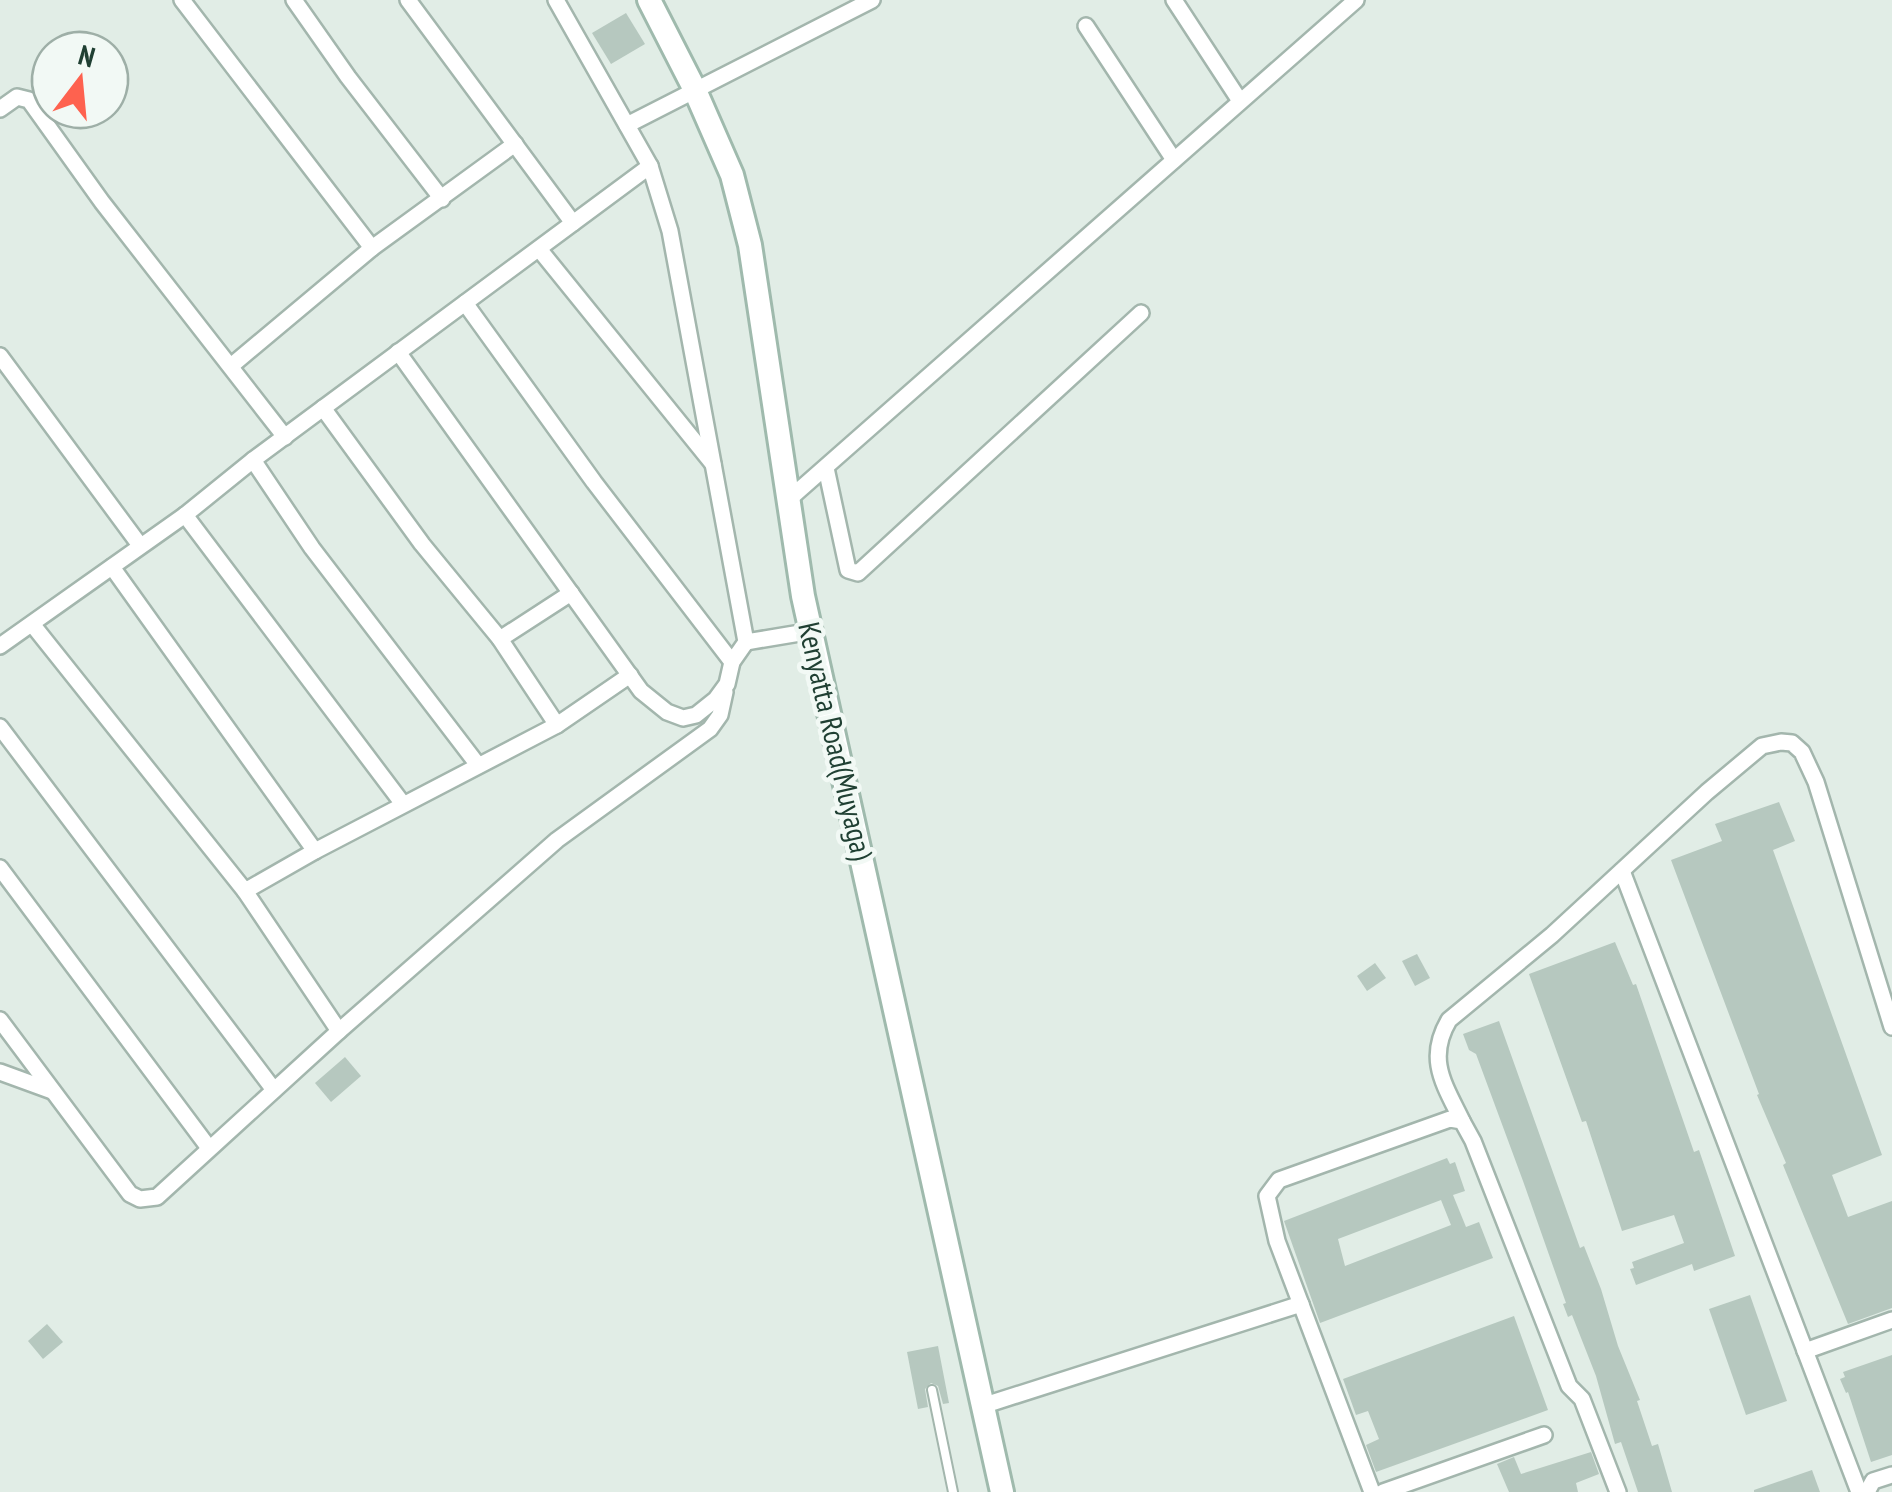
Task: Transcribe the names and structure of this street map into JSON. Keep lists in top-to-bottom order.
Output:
{
  "streets": {
    "main road": ["Kenyatta Road(Muyaga)"]
  },
  "north": "top"
}
